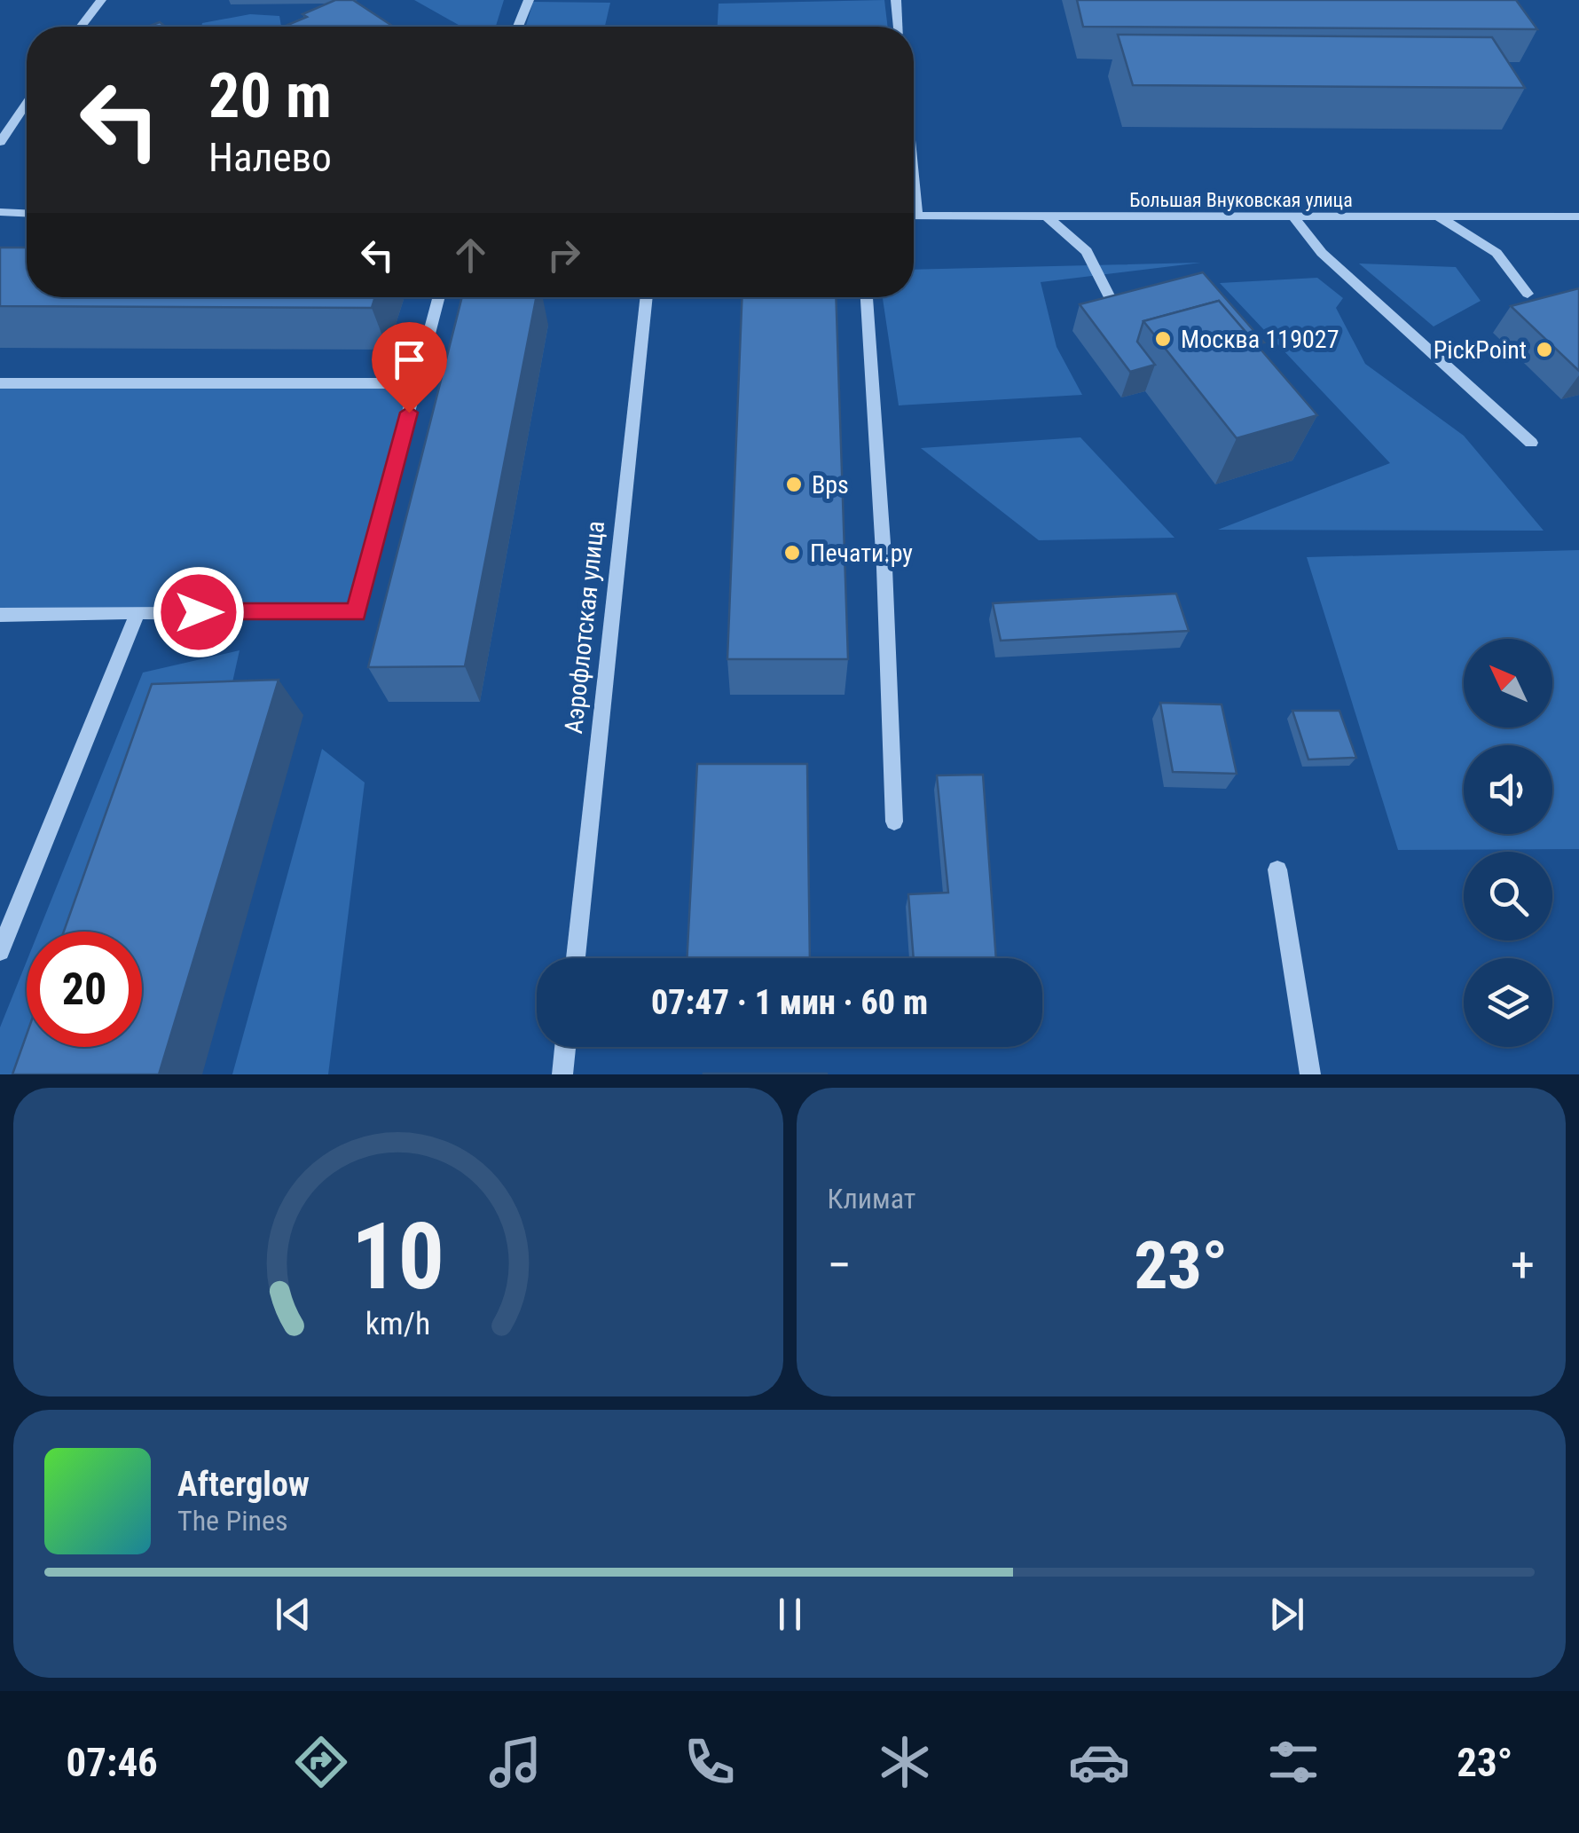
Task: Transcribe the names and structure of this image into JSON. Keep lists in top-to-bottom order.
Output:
{
  "streets": {
    "street": ["Большая Внуковская улица", "Аэрофлотская улица"]
  },
  "places": [
    "Москва 119027",
    "PickPoint",
    "Bps",
    "Печати.ру"
  ],
  "north": "top left",
  "page": {
    "turn": ["20 m", "Налево"],
    "limit": "20",
    "trip": "07:47 · 1 мин · 60 m",
    "tile": "Климат",
    "heat": ["−", "23°", "+"],
    "song": ["Afterglow", "The Pines"],
    "tabs": ["07:46", "23°"],
    "gauge": ["10", "km/h"]
  }
}
